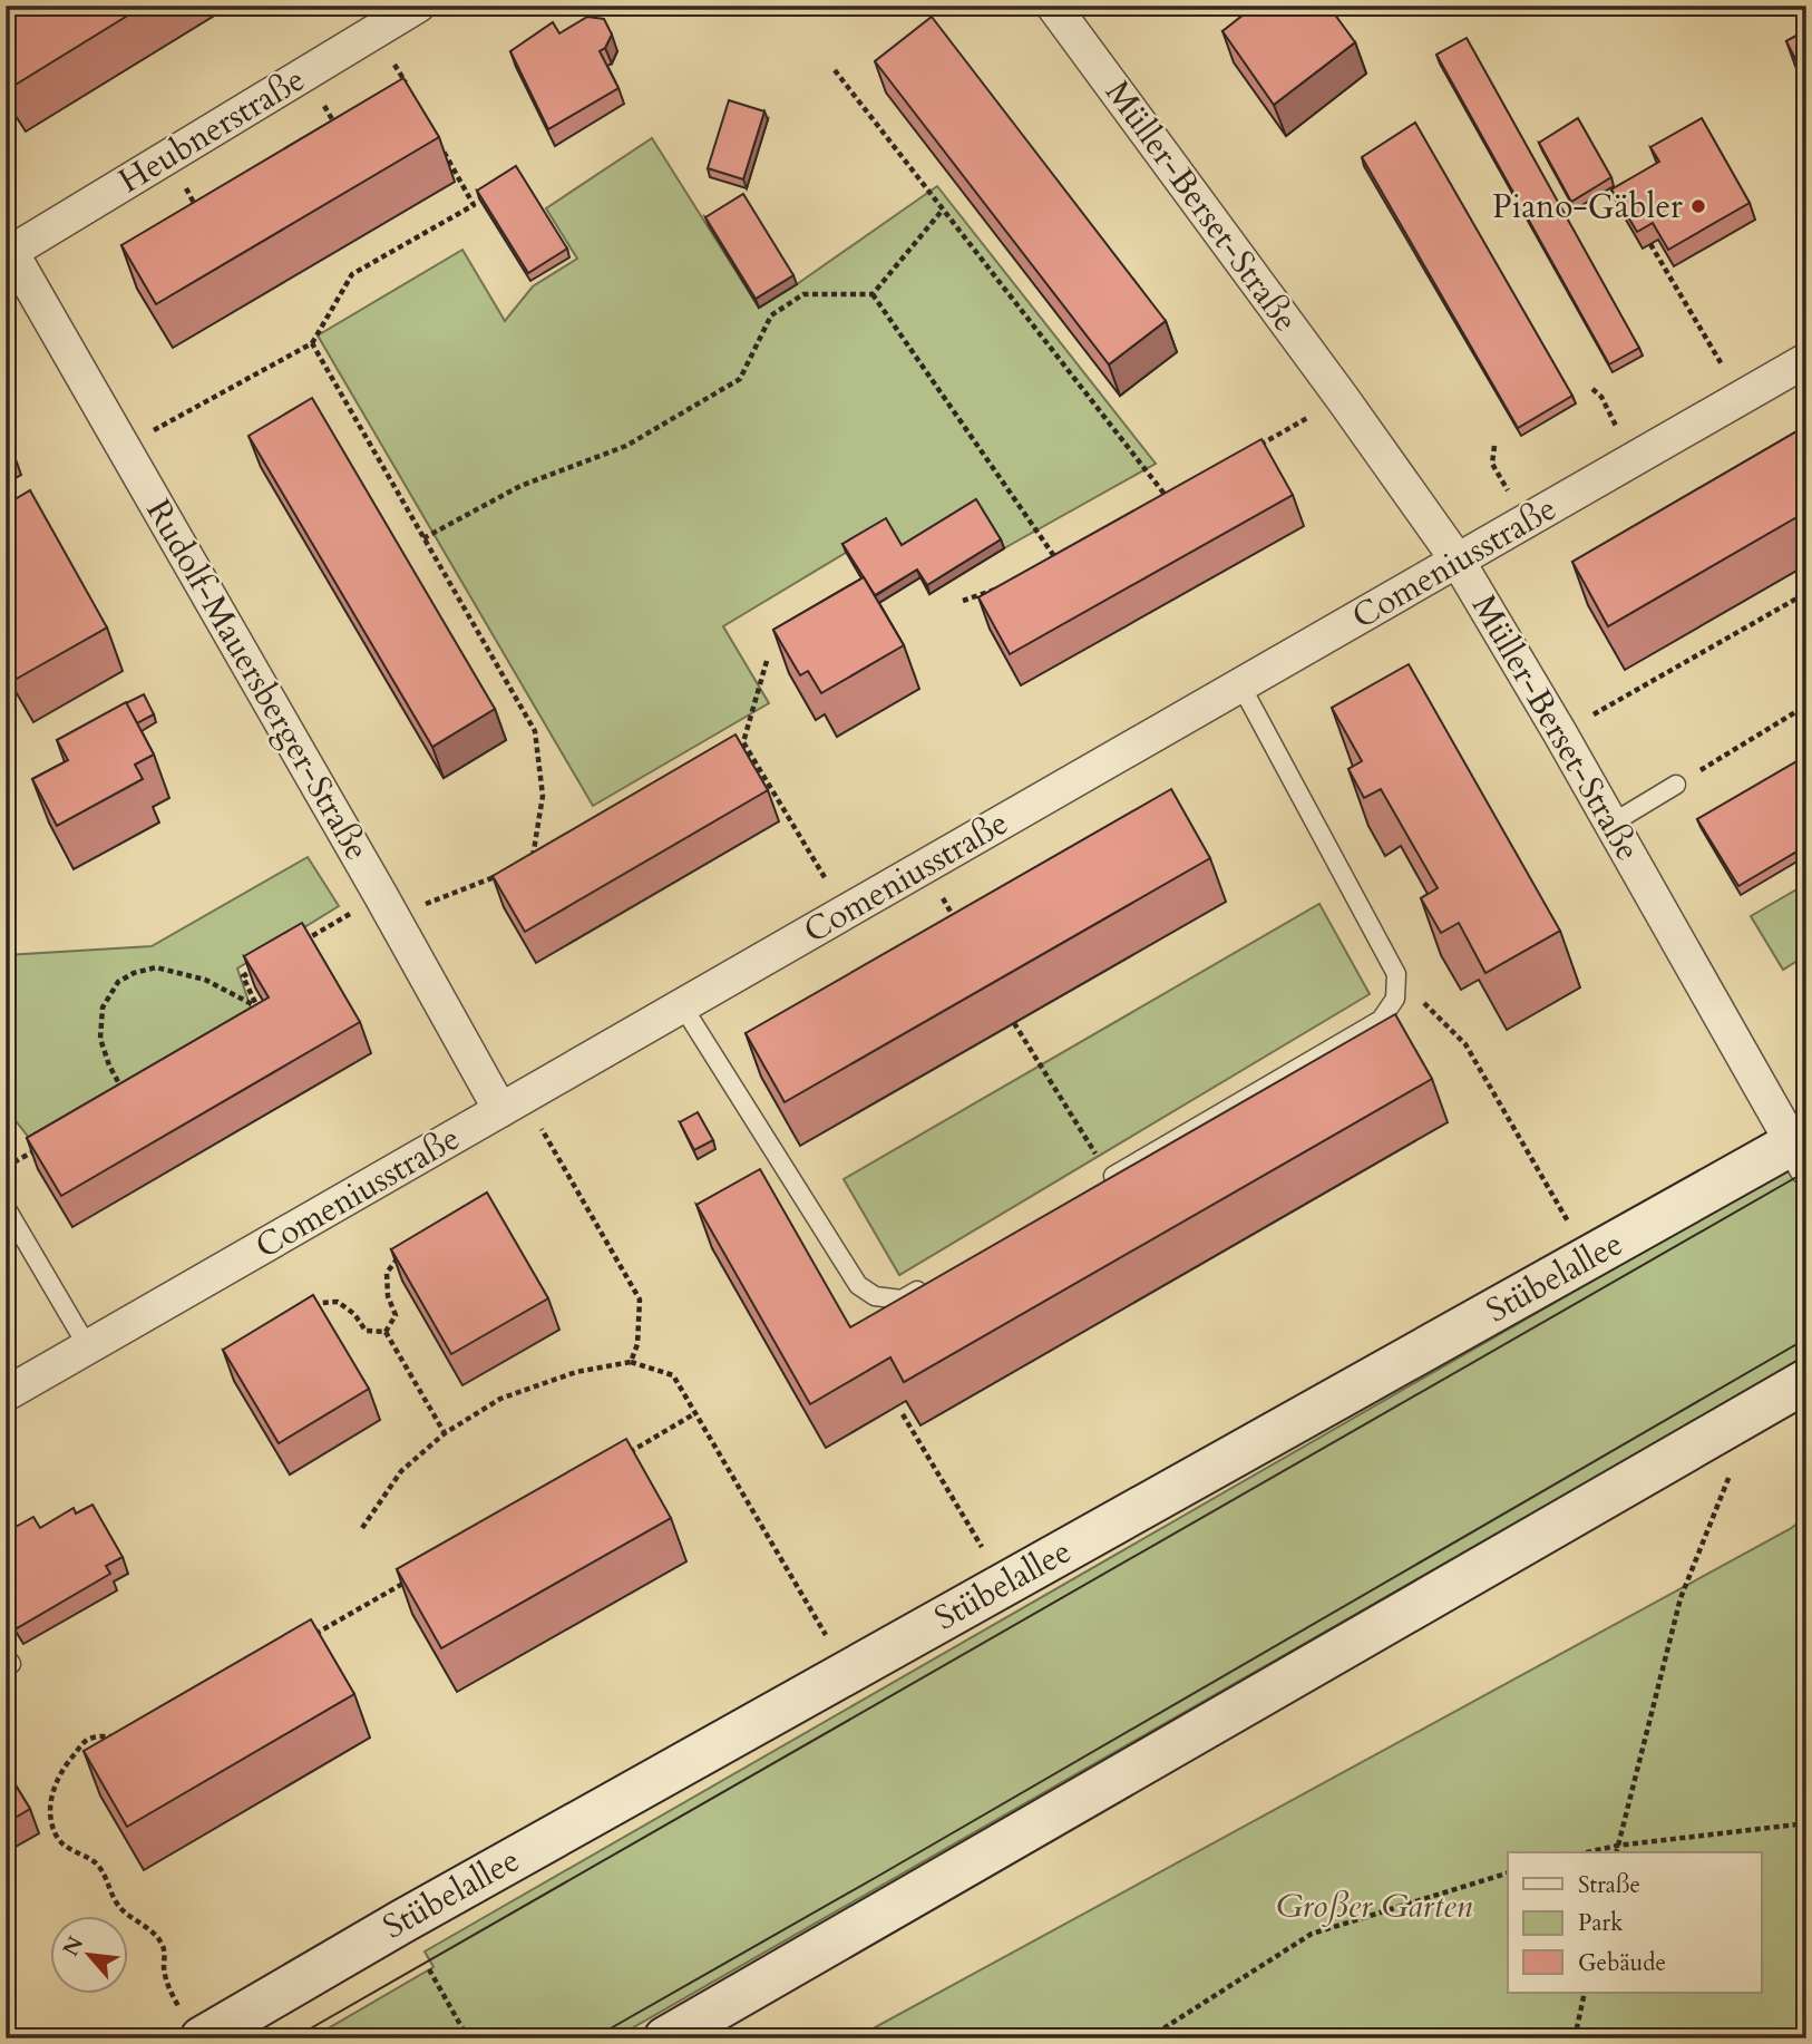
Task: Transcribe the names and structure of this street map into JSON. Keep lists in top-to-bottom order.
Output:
{
  "streets": {
    "main road": ["Stübelallee"],
    "street": [
      "Heubnerstraße",
      "Müller-Berset-Straße",
      "Comeniusstraße",
      "Rudolf-Mauersberger-Straße"
    ]
  },
  "crossings": [
    ["Heubnerstraße", "Rudolf-Mauersberger-Straße"],
    ["Müller-Berset-Straße", "Comeniusstraße"],
    ["Müller-Berset-Straße", "Stübelallee"],
    ["Comeniusstraße", "Rudolf-Mauersberger-Straße"]
  ],
  "parks": ["Großer Garten"],
  "places": ["Piano-Gäbler"],
  "legend": ["Straße", "Park", "Gebäude"],
  "north": "top left"
}
